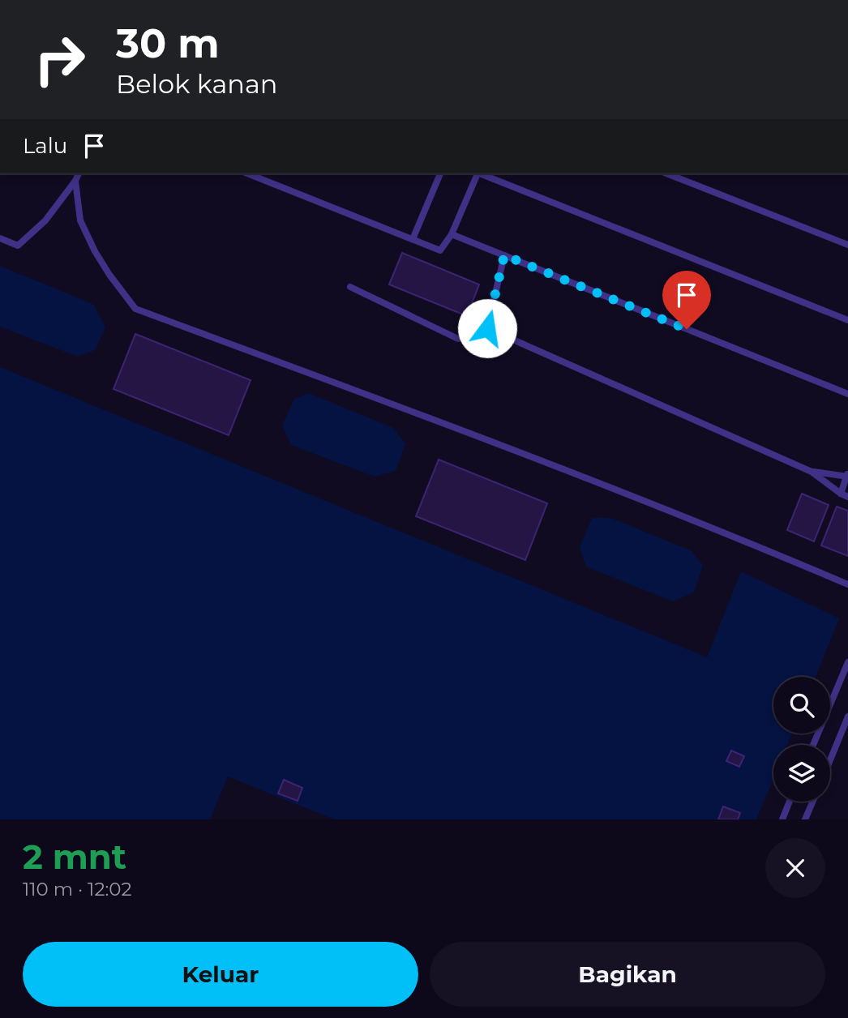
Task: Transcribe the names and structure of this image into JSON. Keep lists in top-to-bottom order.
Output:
{
  "page": {
    "turn": ["30 m", "Belok kanan"],
    "then": "Lalu",
    "heading": ["2 mnt", "110 m · 12:02"],
    "buttons": ["Keluar", "Bagikan"]
  }
}
